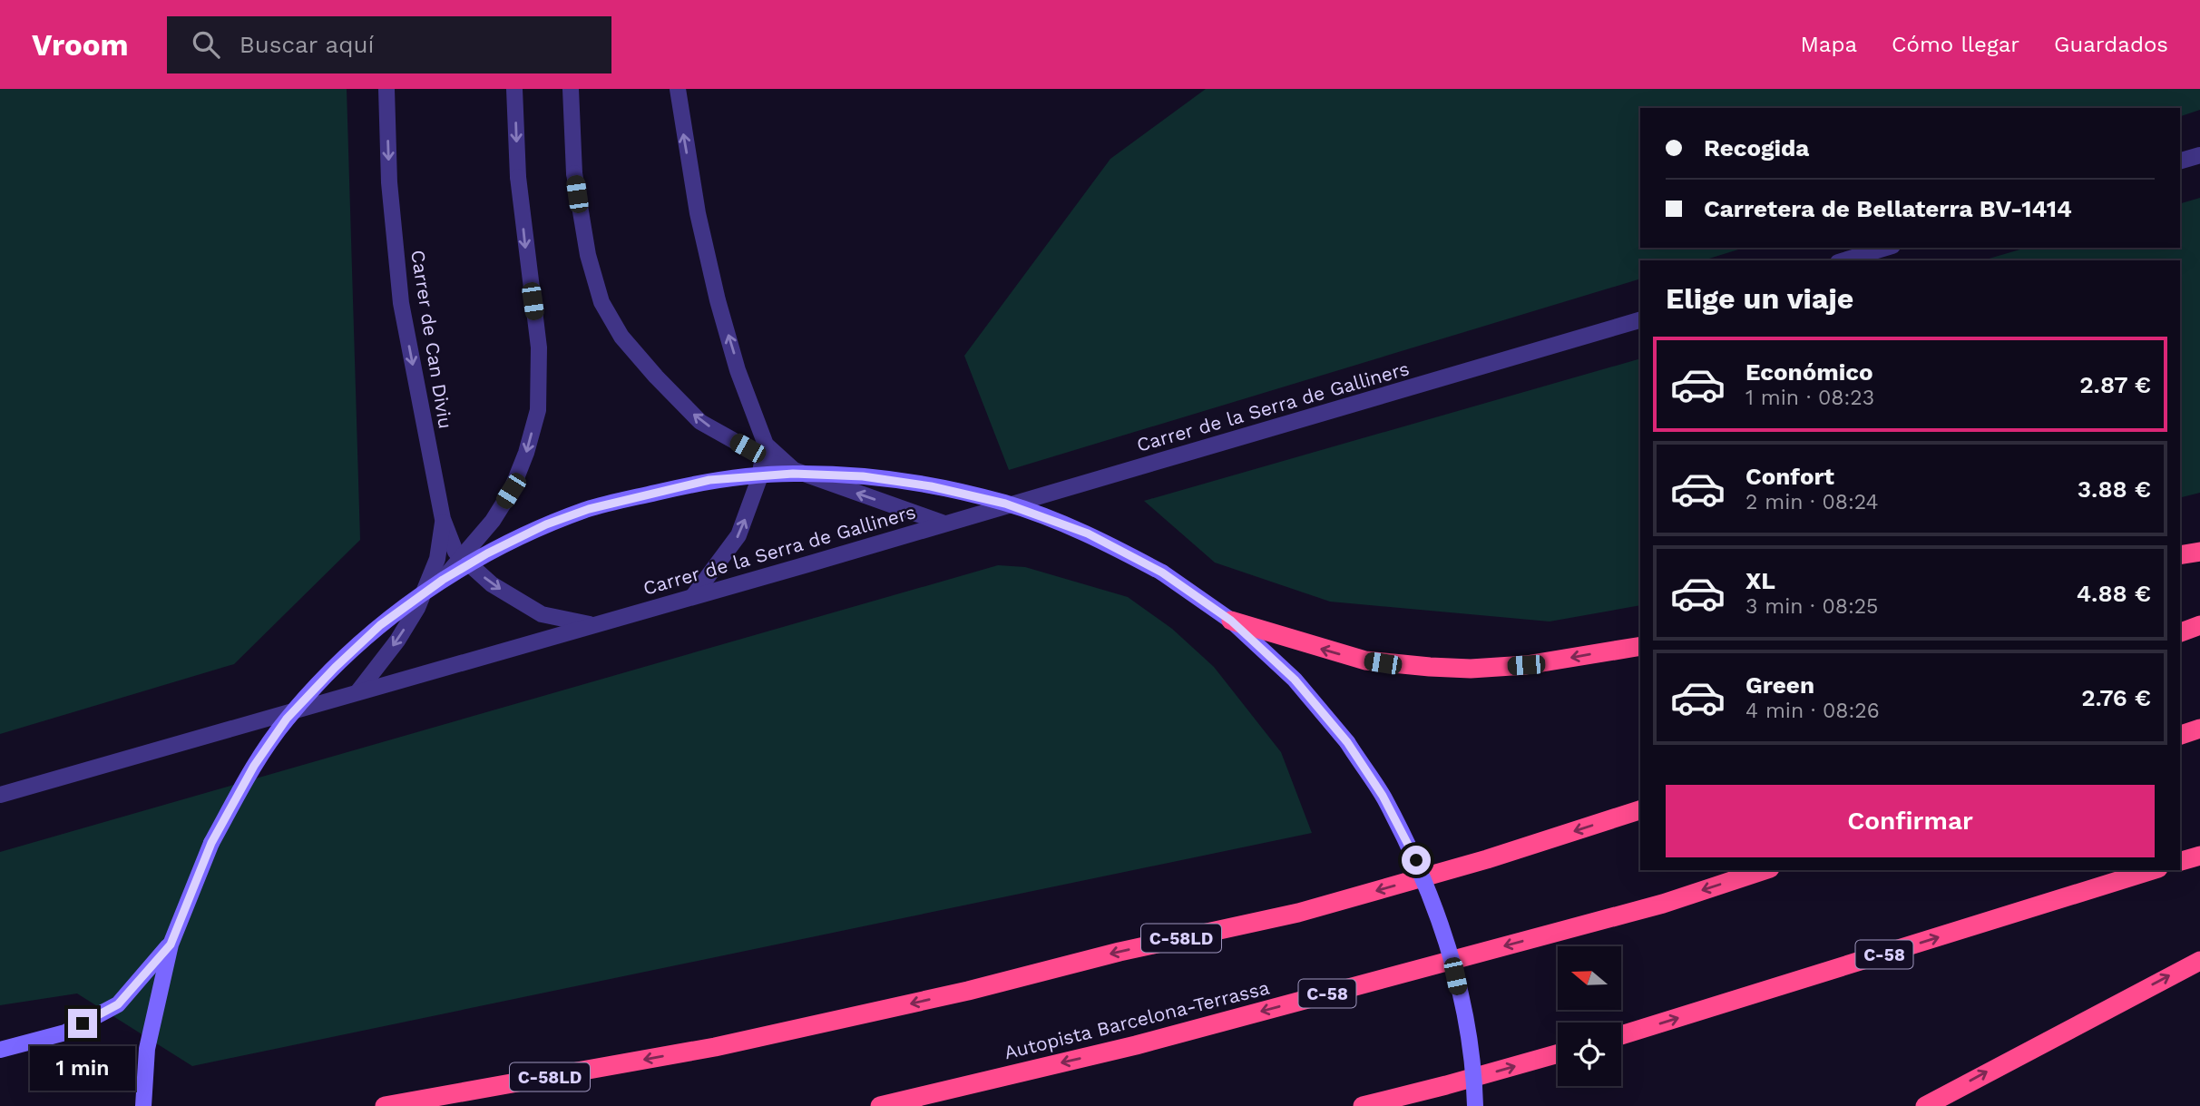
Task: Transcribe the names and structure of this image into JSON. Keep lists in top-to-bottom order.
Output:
{
  "streets": {
    "highway": ["C-58LD", "C-58", "Autopista Barcelona-Terrassa"],
    "street": ["Carrer de Can Diviu", "Carrer de la Serra de Galliners"]
  },
  "crossings": [
    ["Carrer de Can Diviu", "Carrer de la Serra de Galliners"]
  ],
  "north": "left",
  "page": {
    "header": "Vroom",
    "search": "Buscar aquí",
    "nav": ["Mapa", "Cómo llegar", "Guardados"],
    "banner": ["Recogida", "Carretera de Bellaterra BV-1414"],
    "heading": "Elige un viaje",
    "list": [
      {
        "name": "Económico",
        "note": "1 min · 08:23",
        "value": "2.87 €"
      },
      {
        "name": "Confort",
        "note": "2 min · 08:24",
        "value": "3.88 €"
      },
      {
        "name": "XL",
        "note": "3 min · 08:25",
        "value": "4.88 €"
      },
      {
        "name": "Green",
        "note": "4 min · 08:26",
        "value": "2.76 €"
      }
    ],
    "buttons": "Confirmar",
    "bubble": "1 min"
  }
}
